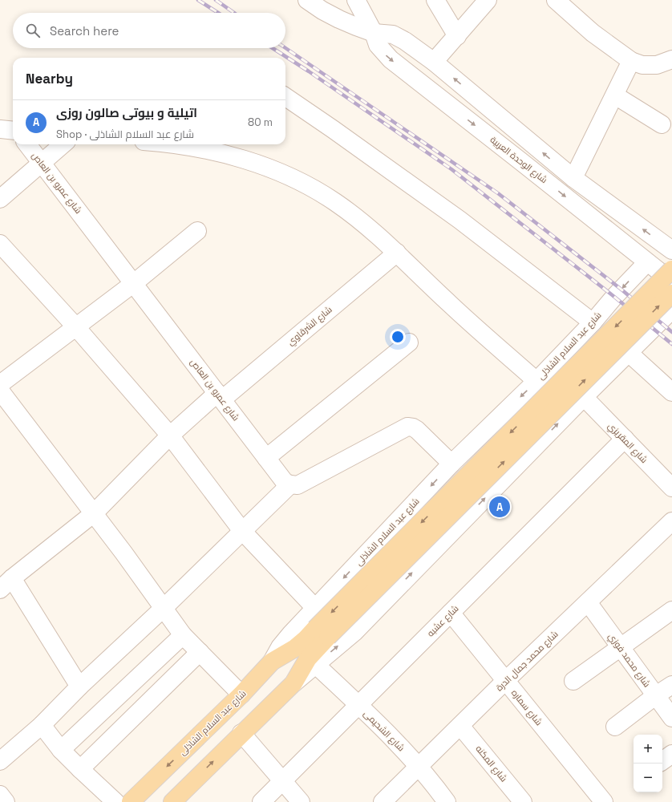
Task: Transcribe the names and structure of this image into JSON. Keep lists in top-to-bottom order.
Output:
{
  "streets": {
    "main road": ["شارع عبد السلام الشاذلى"],
    "street": [
      "شارع الوحدة العربية",
      "شارع عمرو بن العاص",
      "شارع الشرقاوي",
      "شارع المقريزي",
      "شارع عشبه",
      "شارع محمد فوزي",
      "شارع محمد جمال الدرة",
      "شارع سماره",
      "شارع الشحيمى",
      "شارع المكنه"
    ]
  },
  "crossings": [
    ["شارع الوحدة العربية", "شارع عبد السلام الشاذلى"],
    ["شارع عمرو بن العاص", "شارع الشرقاوي"],
    ["شارع المقريزي", "شارع عشبه"],
    ["شارع عشبه", "شارع سماره"],
    ["شارع عشبه", "شارع الشحيمى"],
    ["شارع محمد فوزي", "شارع محمد جمال الدرة"],
    ["شارع محمد جمال الدرة", "شارع سماره"],
    ["شارع محمد جمال الدرة", "شارع الشحيمى"],
    ["شارع محمد جمال الدرة", "شارع المكنه"]
  ],
  "page": {
    "search": "Search here",
    "heading": "Nearby",
    "list": [
      {
        "mark": "A",
        "name": "اتيلية و بيوتى صالون روزى",
        "note": "Shop · شارع عبد السلام الشاذلى",
        "value": "80 m"
      }
    ],
    "pins": "A",
    "map_buttons": ["+", "−"]
  }
}
